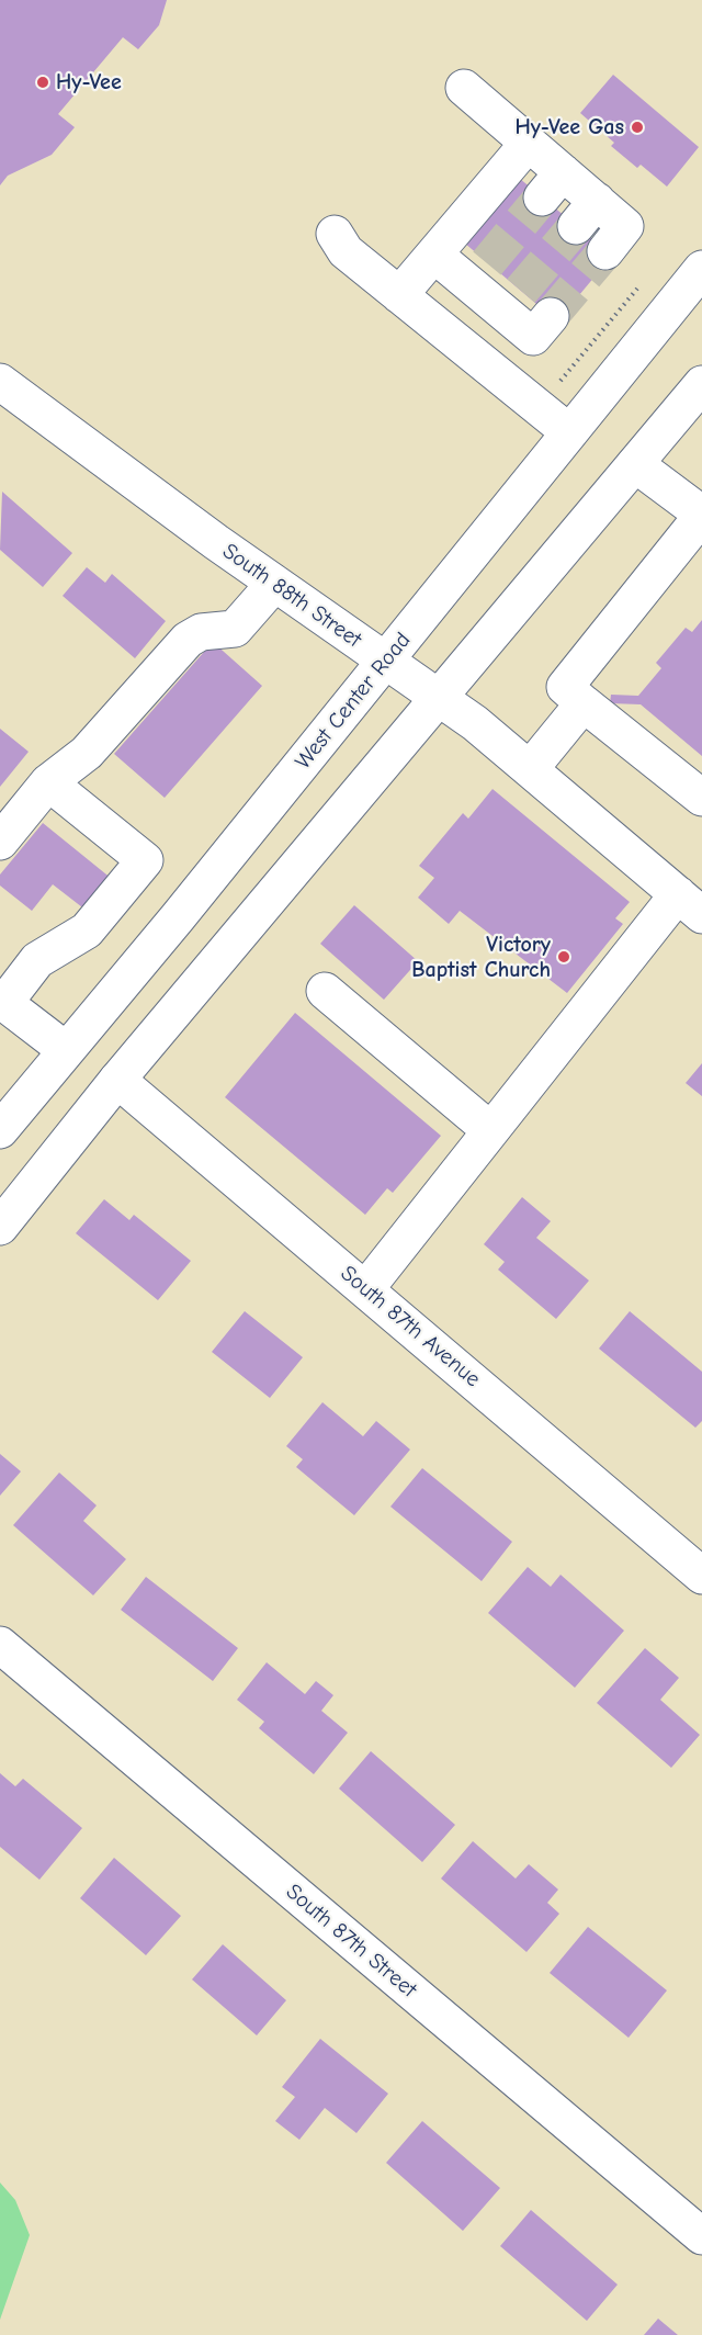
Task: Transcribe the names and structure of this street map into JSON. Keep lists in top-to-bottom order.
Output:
{
  "streets": {
    "street": [
      "South 88th Street",
      "West Center Road",
      "South 87th Avenue",
      "South 87th Street"
    ]
  },
  "crossings": [
    ["South 88th Street", "West Center Road"]
  ],
  "places": ["Hy-Vee", "Hy-Vee Gas", "Victory Baptist Church"]
}
